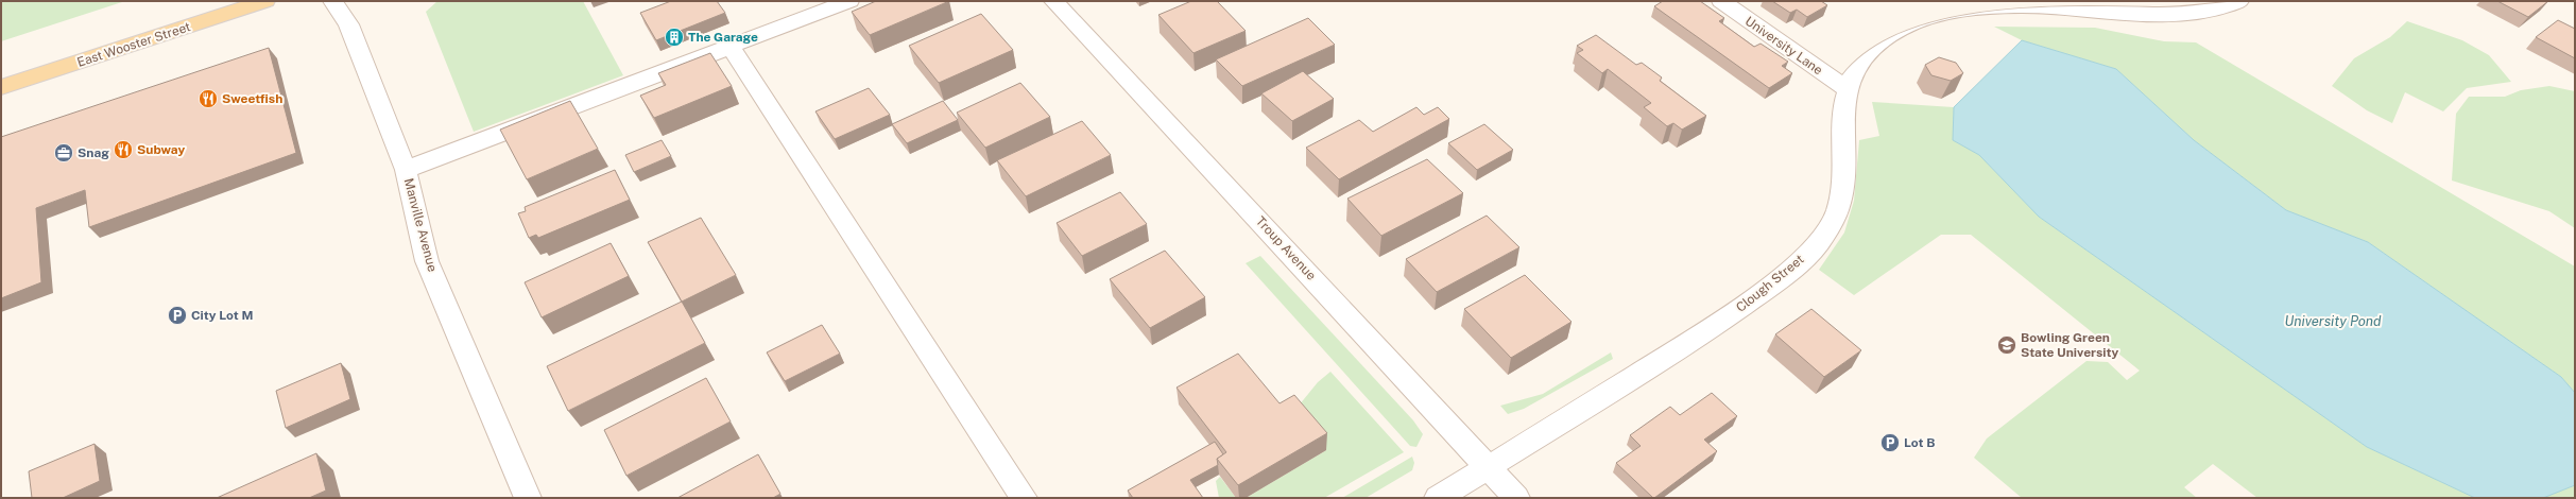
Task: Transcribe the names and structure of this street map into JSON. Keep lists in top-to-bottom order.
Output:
{
  "streets": {
    "main road": ["East Wooster Street"],
    "street": [
      "University Lane",
      "Manville Avenue",
      "Troup Avenue",
      "Clough Street"
    ]
  },
  "crossings": [
    ["University Lane", "Clough Street"],
    ["Troup Avenue", "Clough Street"]
  ],
  "water": ["University Pond"],
  "places": {
    "building": ["The Garage"],
    "restaurant": ["Sweetfish", "Subway"],
    "office": ["Snag"],
    "parking": ["City Lot M", "Lot B"],
    "school or university": ["Bowling Green State University"]
  }
}
